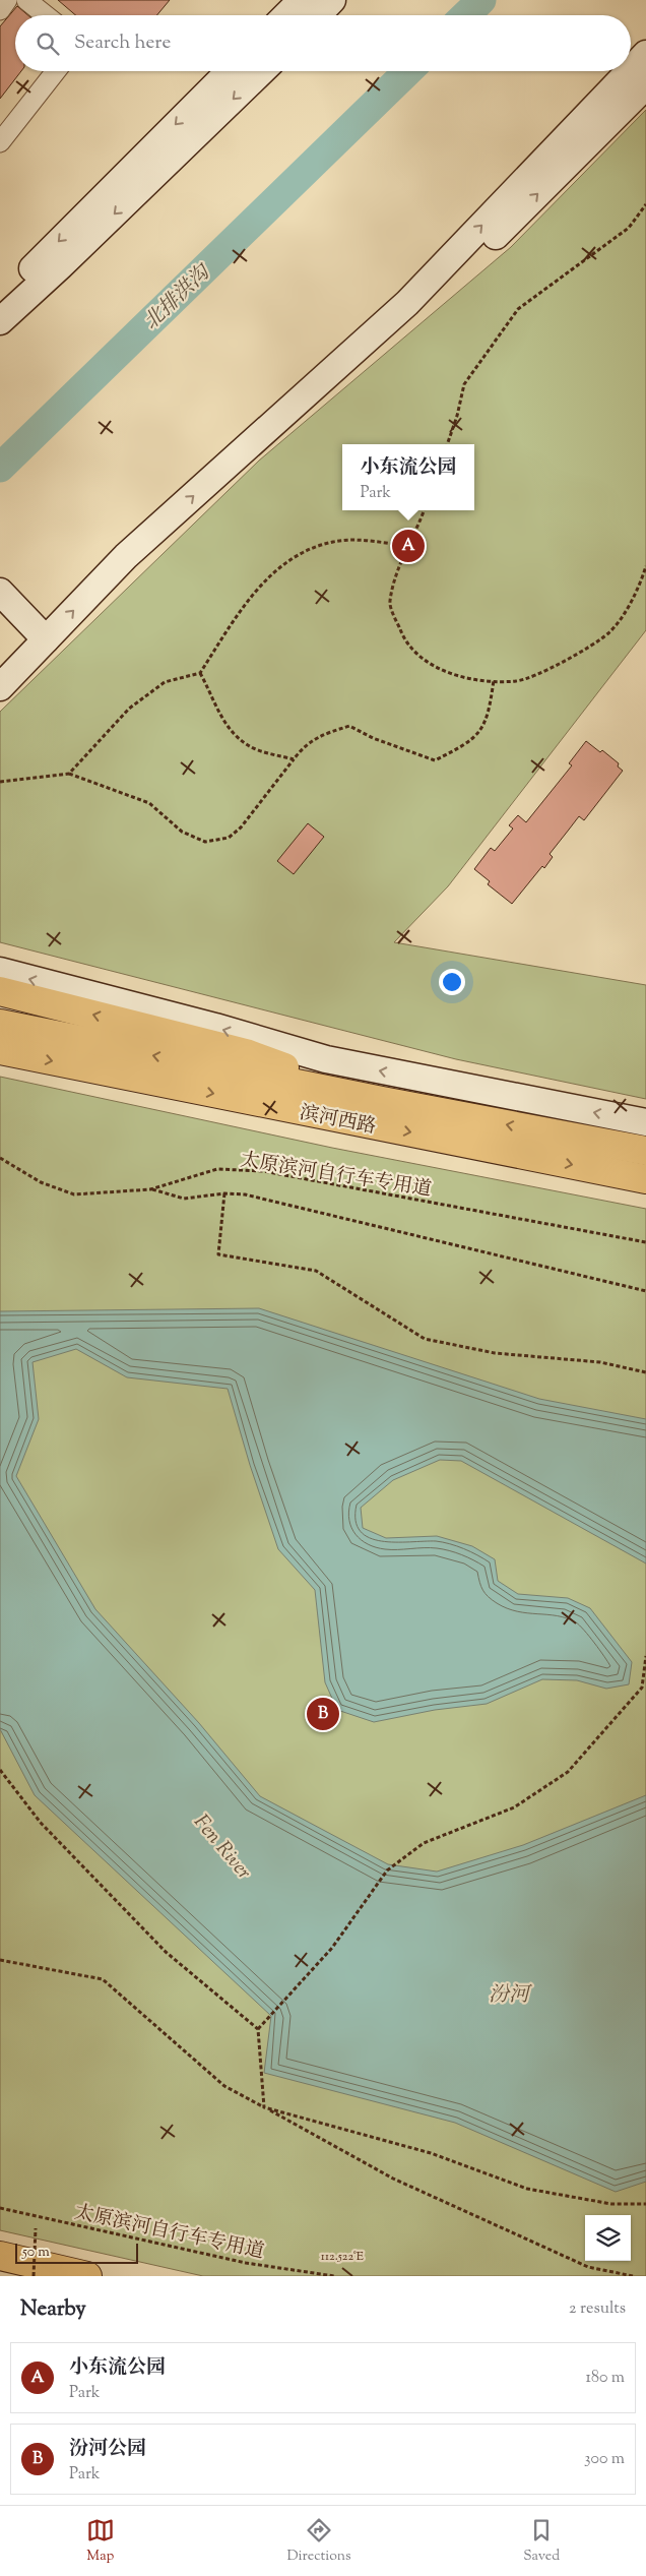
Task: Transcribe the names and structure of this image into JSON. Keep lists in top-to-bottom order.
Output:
{
  "streets": {
    "highway": ["滨河西路"],
    "path": ["太原滨河自行车专用道"]
  },
  "water": ["北排洪沟", "Fen River", "汾河"],
  "scale_bar": "50 m",
  "page": {
    "search": "Search here",
    "popup": ["小东流公园", "Park"],
    "pins": ["A", "B"],
    "scale": "50 m",
    "heading": ["Nearby", "2 results"],
    "list": [
      {
        "mark": "A",
        "name": "小东流公园",
        "note": "Park",
        "value": "180 m"
      },
      {
        "mark": "B",
        "name": "汾河公园",
        "note": "Park",
        "value": "300 m"
      }
    ],
    "nav": ["Map", "Directions", "Saved"]
  },
  "coordinates": ["112.522°E"]
}
